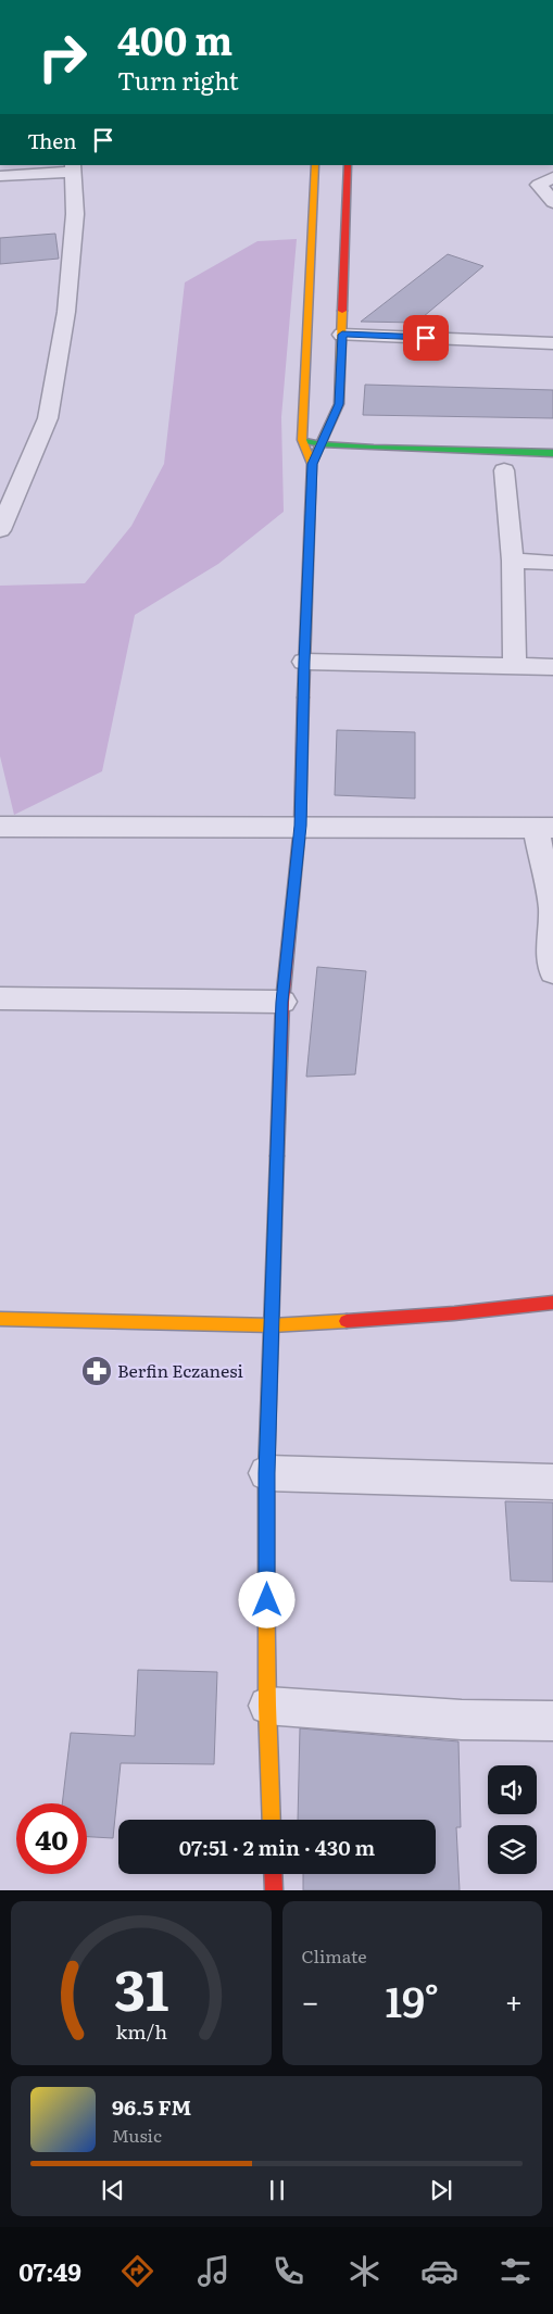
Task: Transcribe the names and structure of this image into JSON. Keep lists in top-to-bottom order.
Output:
{
  "places": {
    "pharmacy": ["Berfin Eczanesi"]
  },
  "page": {
    "turn": ["400 m", "Turn right"],
    "then": "Then",
    "limit": "40",
    "trip": "07:51 · 2 min · 430 m",
    "tile": "Climate",
    "heat": ["−", "19°", "+"],
    "song": ["96.5 FM", "Music"],
    "tabs": "07:49",
    "gauge": ["31", "km/h"]
  }
}
